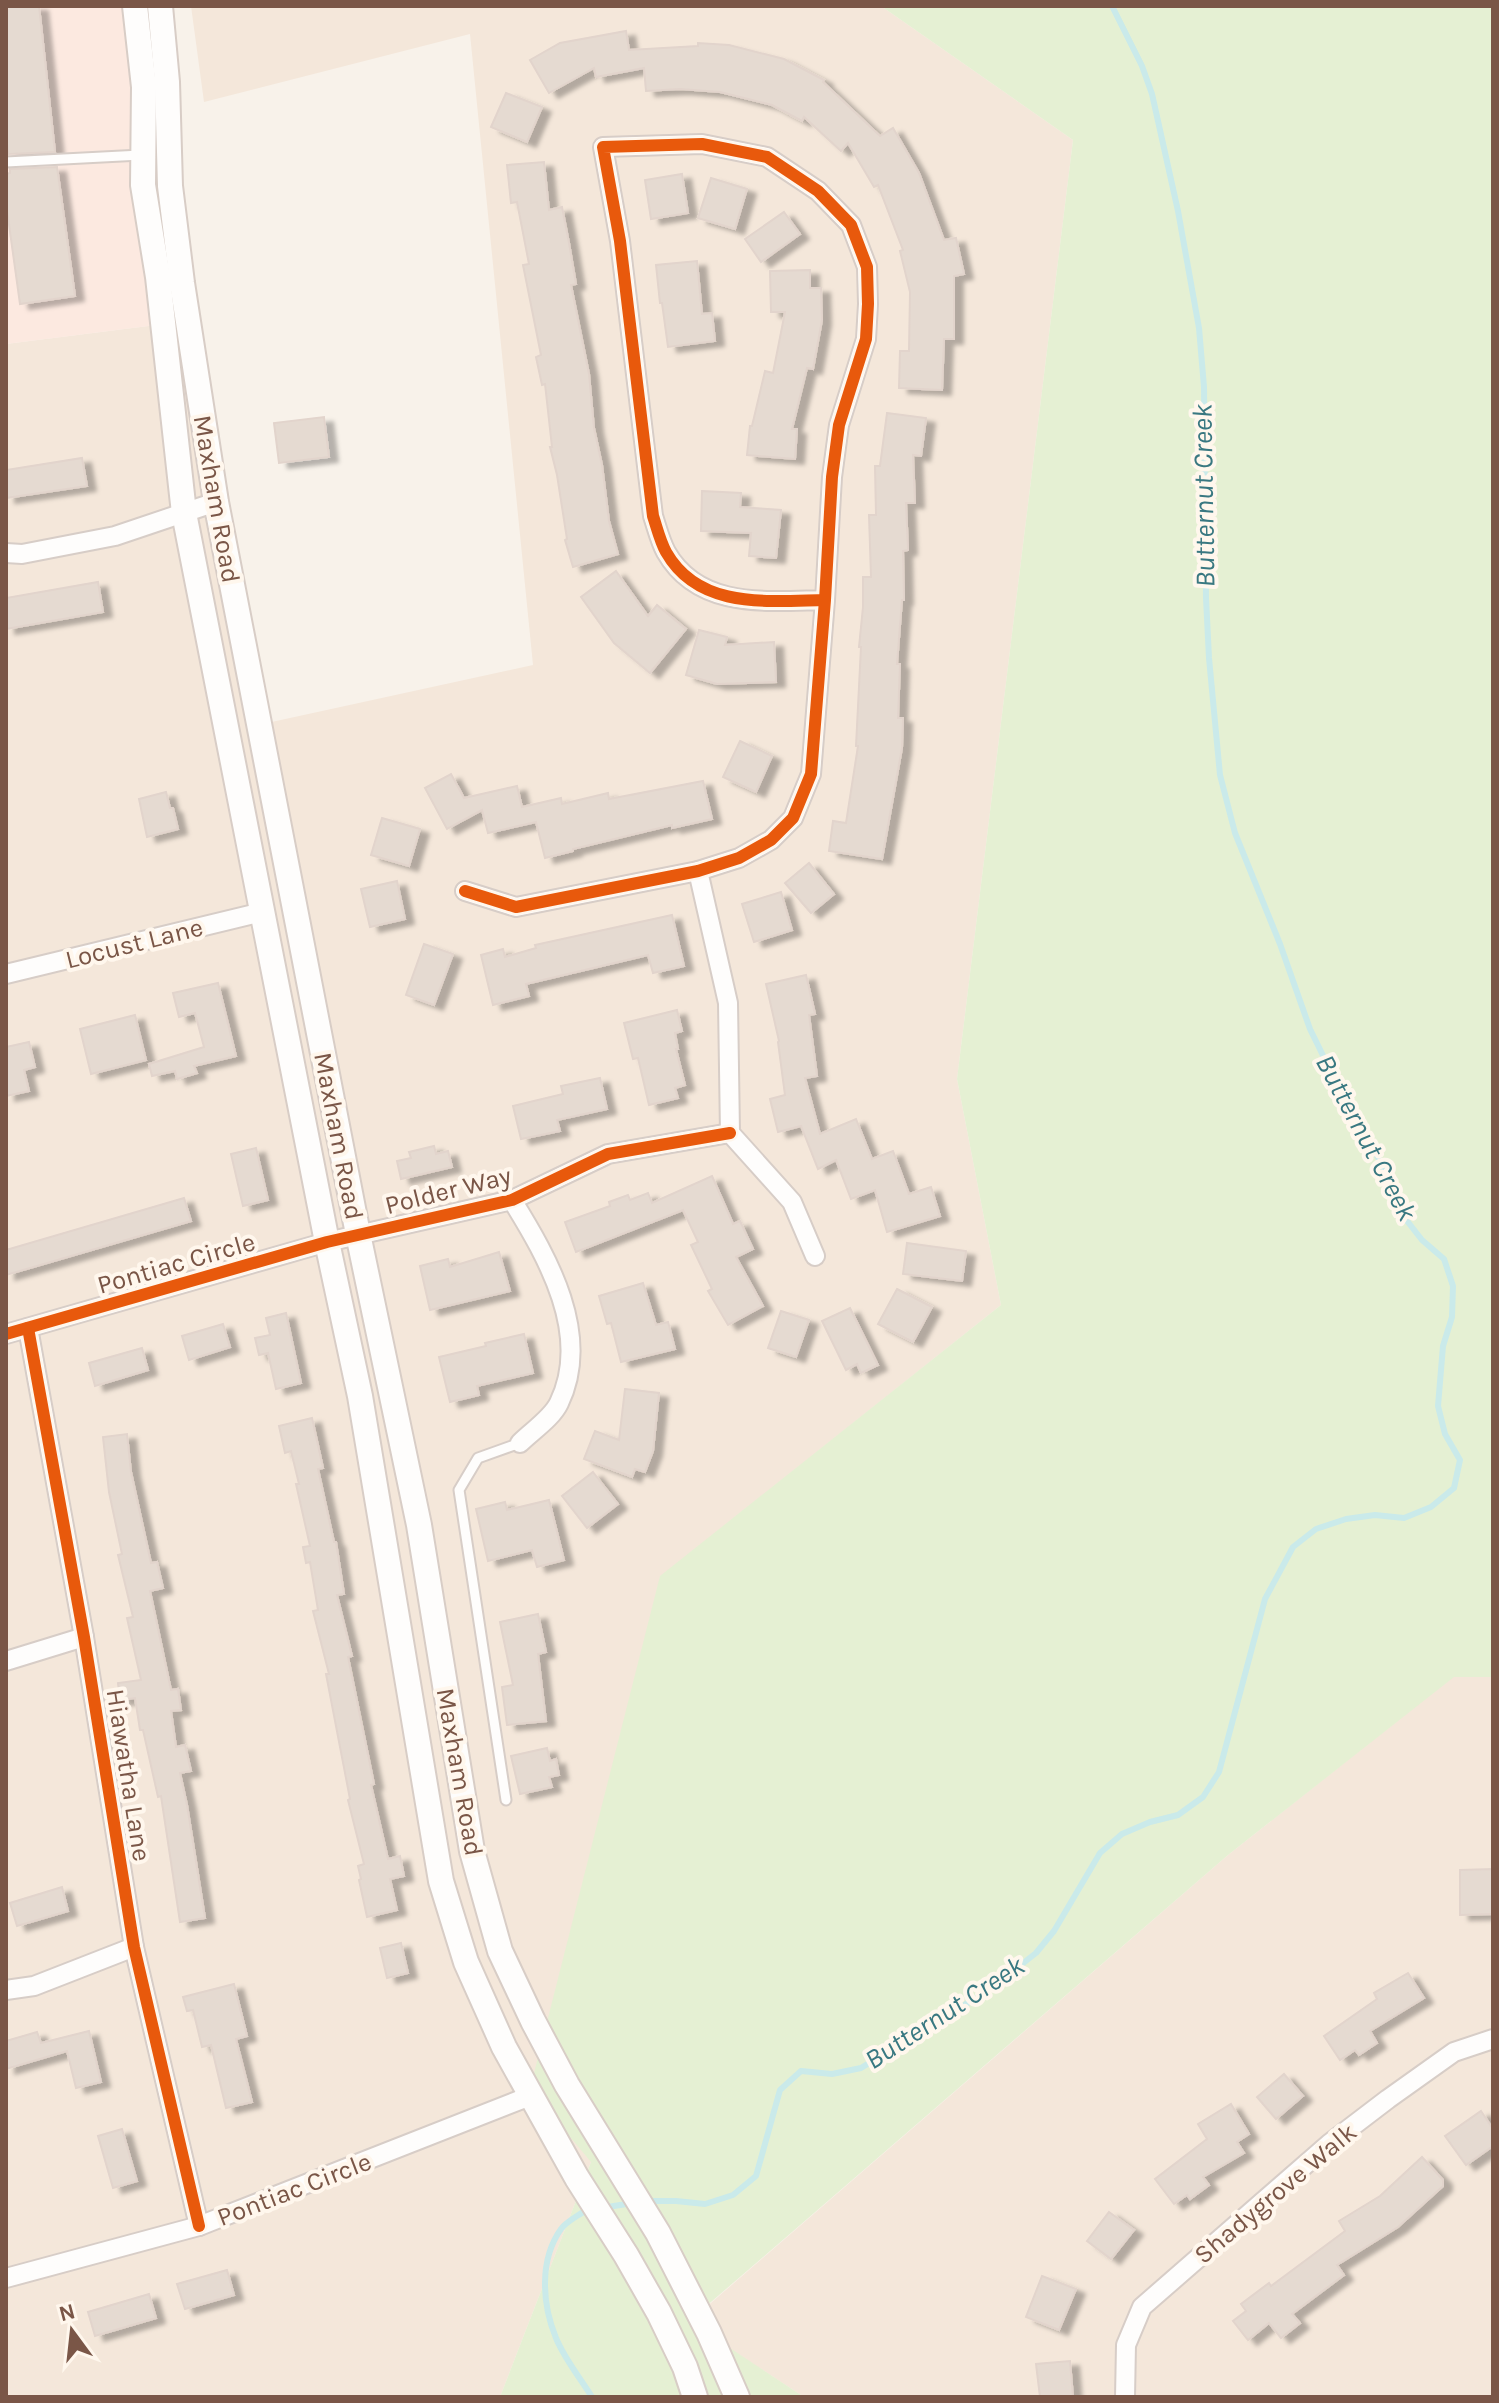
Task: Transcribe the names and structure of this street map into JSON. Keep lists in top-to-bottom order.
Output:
{
  "streets": {
    "main road": ["Maxham Road"],
    "street": [
      "Locust Lane",
      "Polder Way",
      "Pontiac Circle",
      "Hiawatha Lane",
      "Shadygrove Walk"
    ]
  },
  "crossings": [
    ["Maxham Road", "Locust Lane"],
    ["Maxham Road", "Polder Way"],
    ["Maxham Road", "Pontiac Circle"],
    ["Polder Way", "Pontiac Circle"],
    ["Pontiac Circle", "Hiawatha Lane"]
  ],
  "water": ["Butternut Creek"],
  "north": "top"
}
